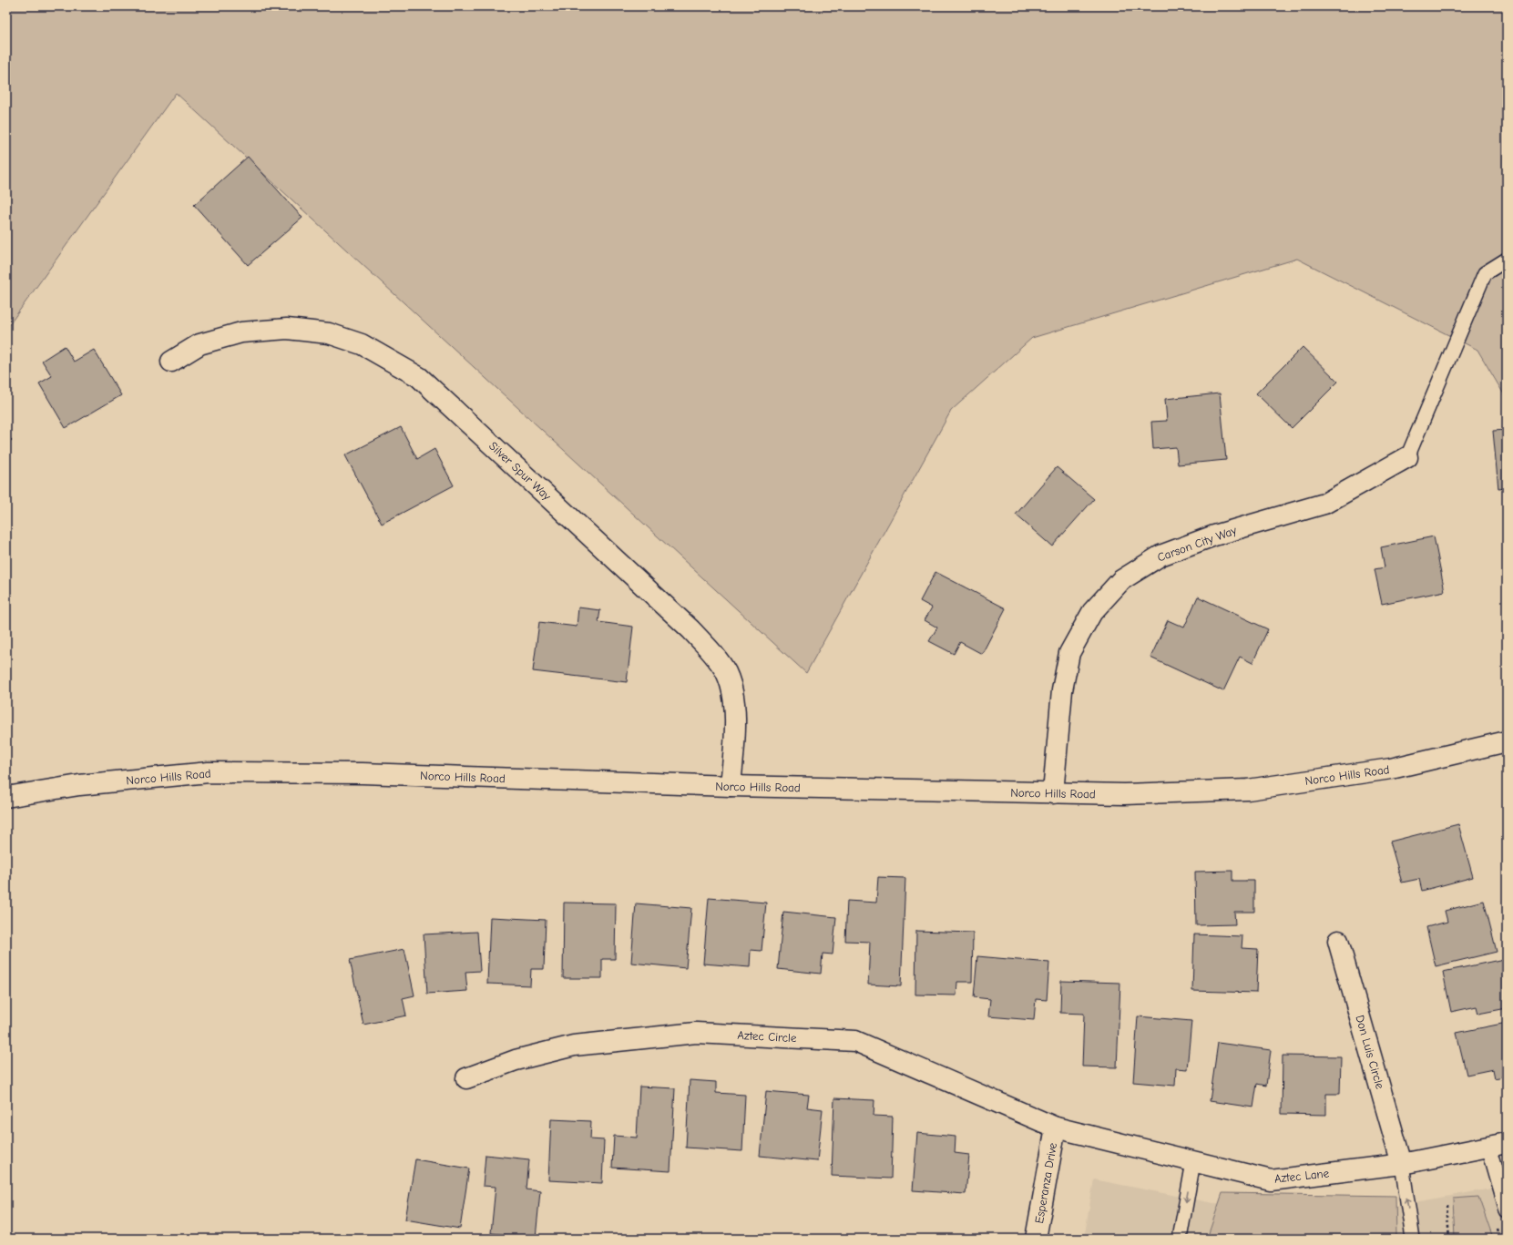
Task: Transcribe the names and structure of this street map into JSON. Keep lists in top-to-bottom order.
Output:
{
  "streets": {
    "street": [
      "Silver Spur Way",
      "Carson City Way",
      "Norco Hills Road",
      "Aztec Circle",
      "Don Luis Circle",
      "Aztec Lane",
      "Esperanza Drive"
    ]
  },
  "crossings": [
    ["Silver Spur Way", "Norco Hills Road"],
    ["Carson City Way", "Norco Hills Road"],
    ["Aztec Circle", "Aztec Lane"],
    ["Aztec Circle", "Esperanza Drive"],
    ["Don Luis Circle", "Aztec Lane"],
    ["Aztec Lane", "Esperanza Drive"]
  ]
}
